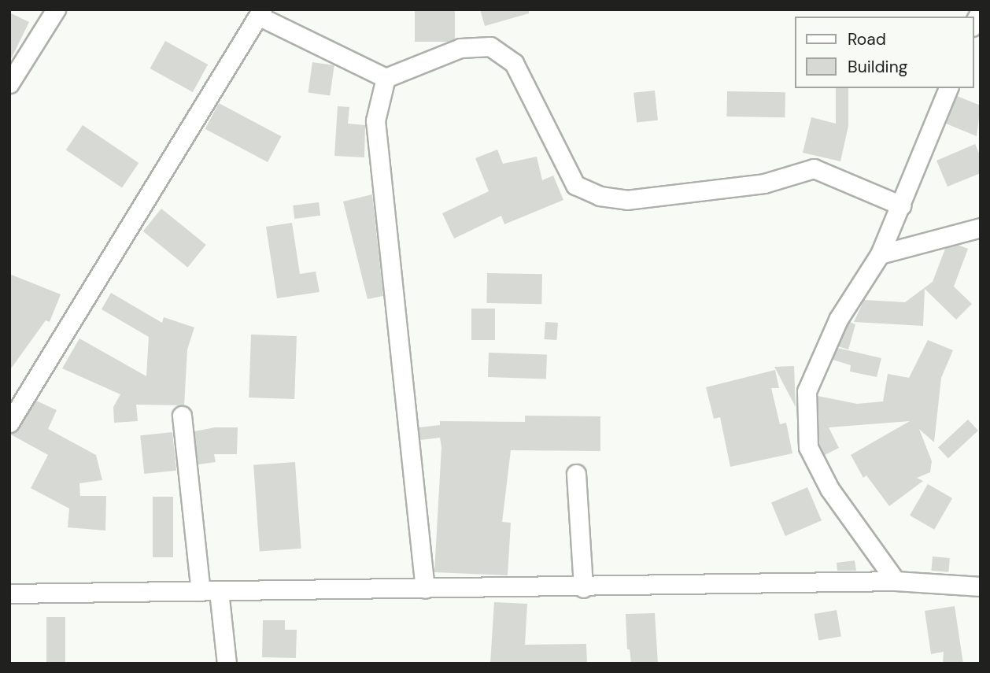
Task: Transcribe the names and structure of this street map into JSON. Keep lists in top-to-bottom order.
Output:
{
  "legend": ["Road", "Building"]
}
